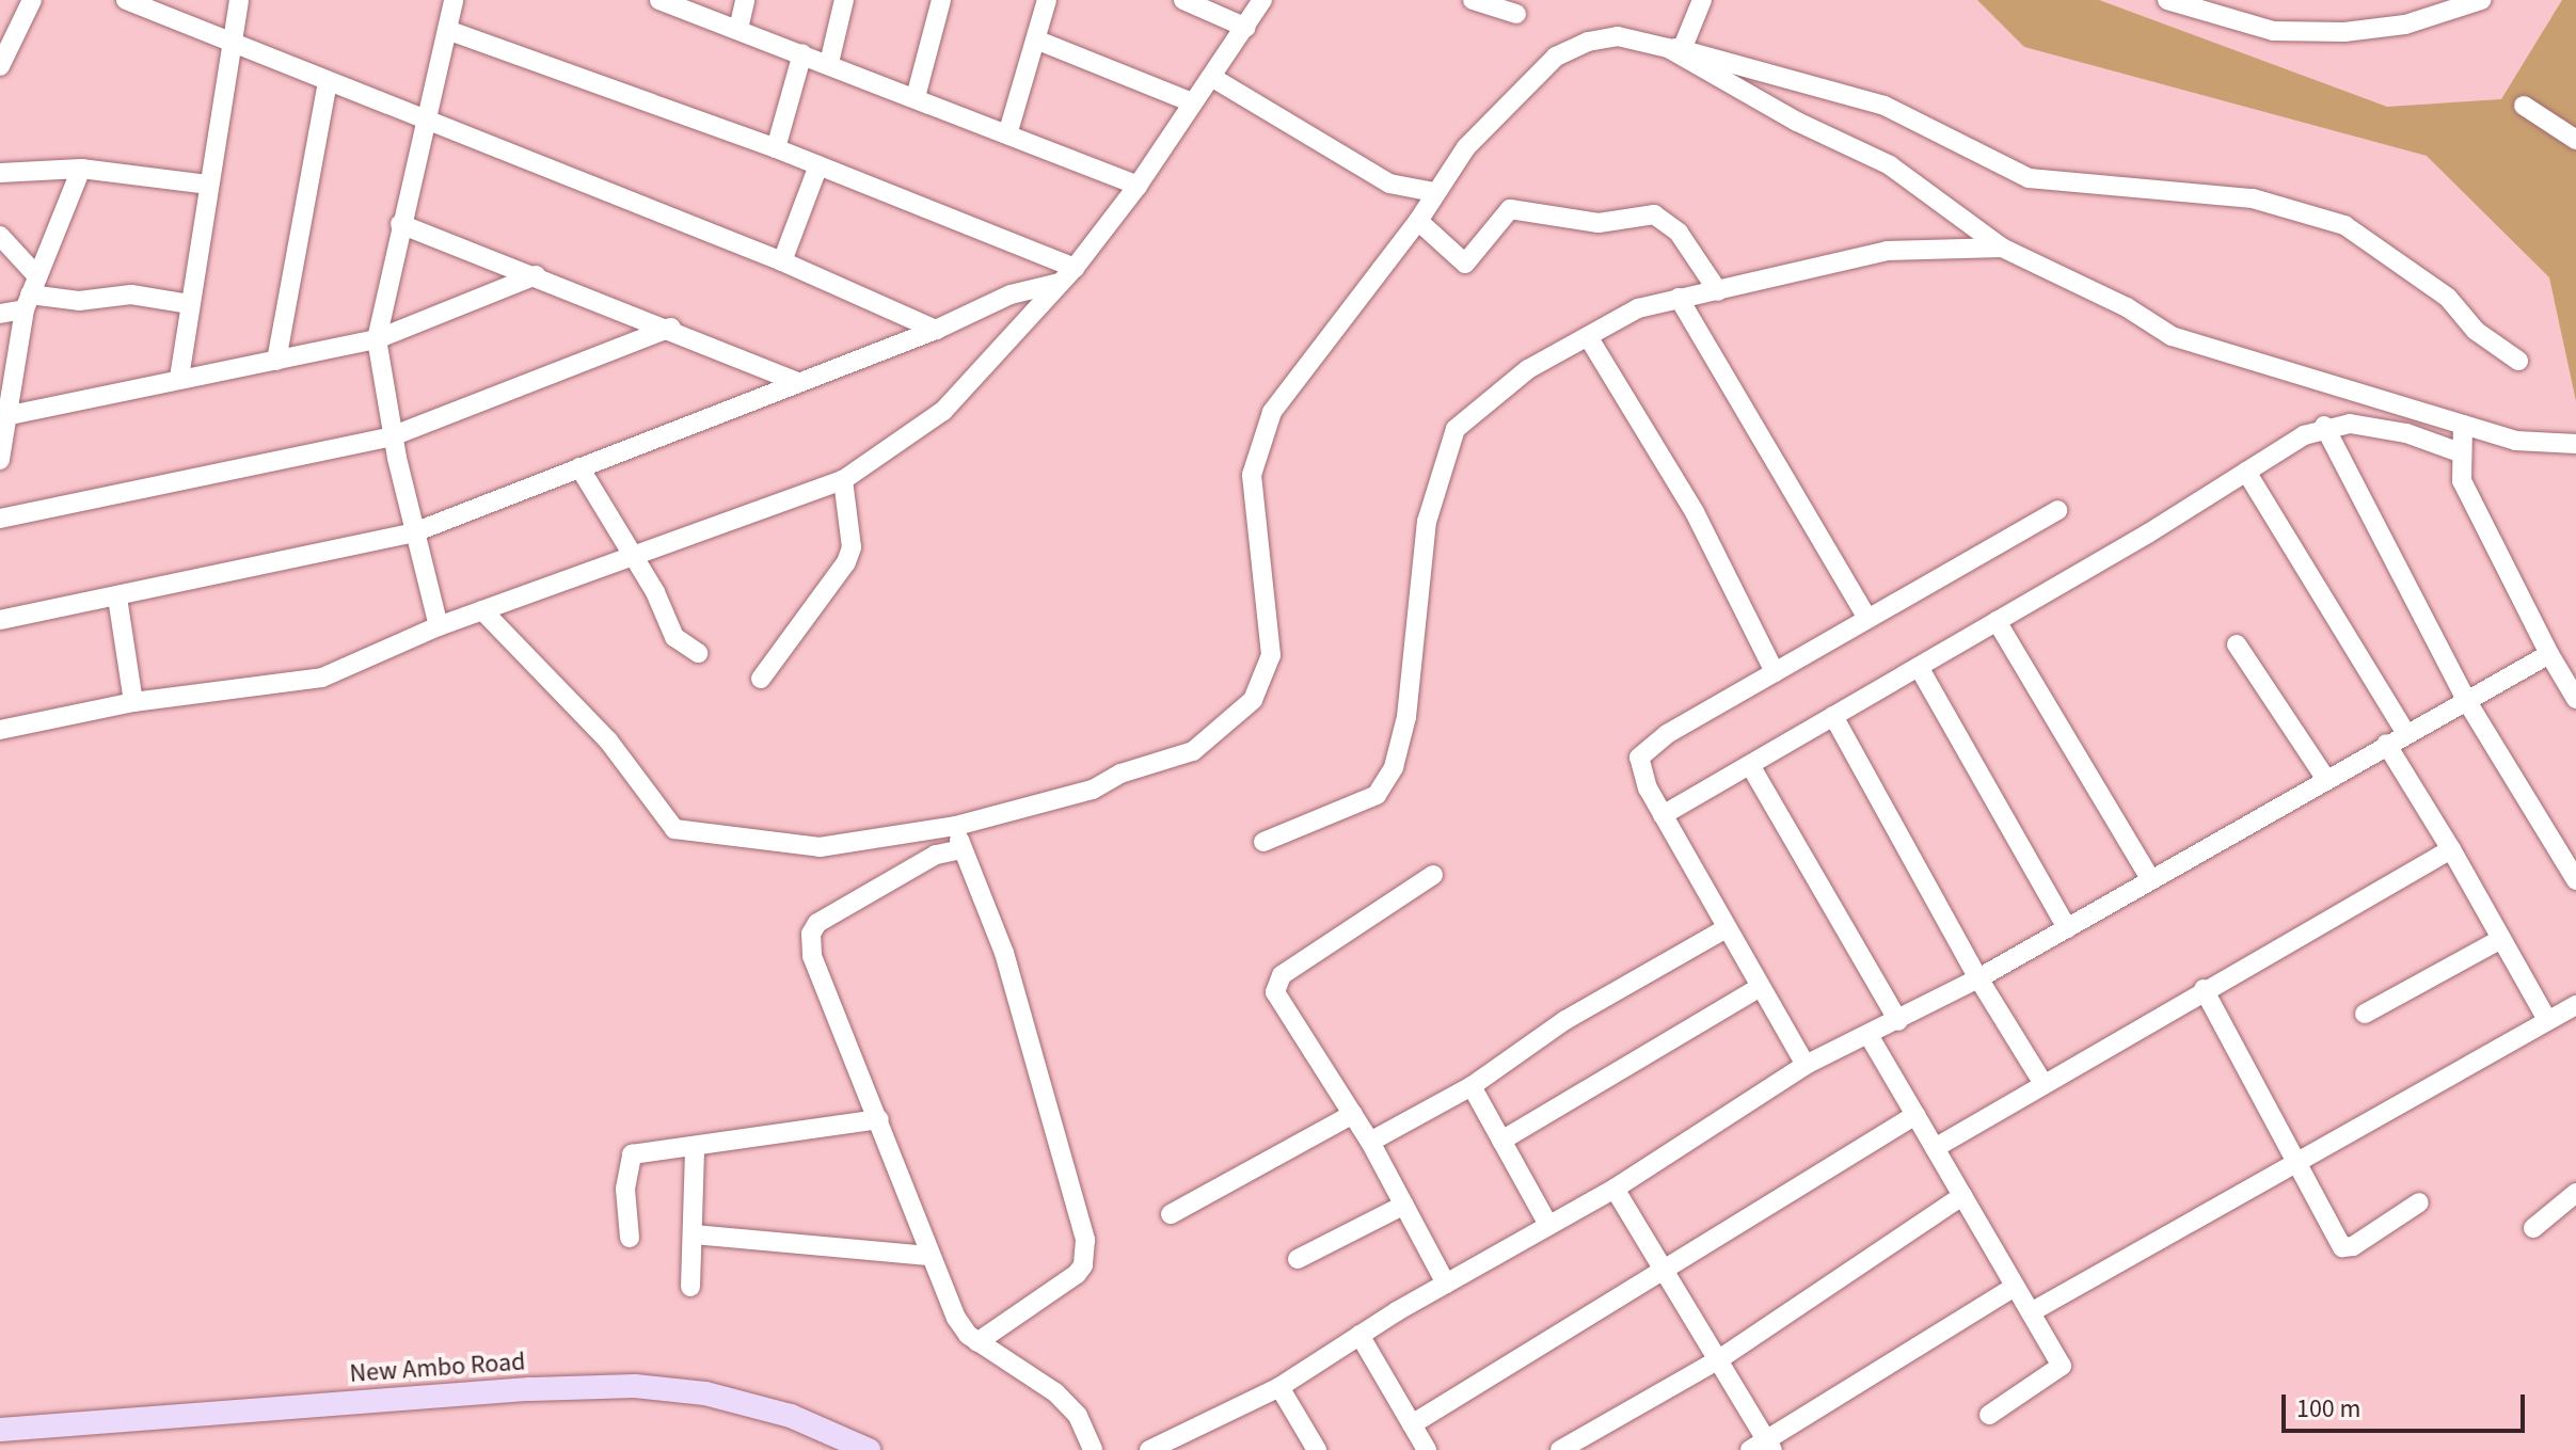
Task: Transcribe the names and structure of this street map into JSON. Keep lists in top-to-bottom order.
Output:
{
  "streets": {
    "main road": ["New Ambo Road"]
  },
  "scale_bar": "100 m"
}
